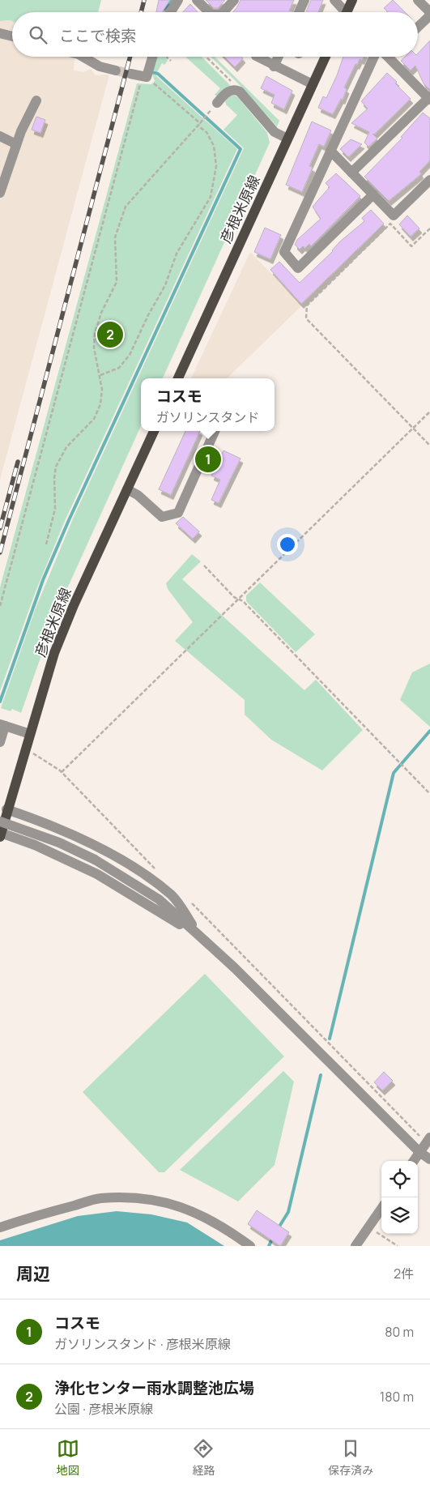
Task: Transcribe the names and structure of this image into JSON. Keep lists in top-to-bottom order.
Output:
{
  "streets": {
    "main road": ["彦根米原線"]
  },
  "page": {
    "search": "ここで検索",
    "pins": ["2", "1"],
    "popup": ["コスモ", "ガソリンスタンド"],
    "heading": ["周辺", "2件"],
    "list": [
      {
        "mark": "1",
        "name": "コスモ",
        "note": "ガソリンスタンド · 彦根米原線",
        "value": "80 m"
      },
      {
        "mark": "2",
        "name": "浄化センター雨水調整池広場",
        "note": "公園 · 彦根米原線",
        "value": "180 m"
      }
    ],
    "nav": ["地図", "経路", "保存済み"]
  }
}
